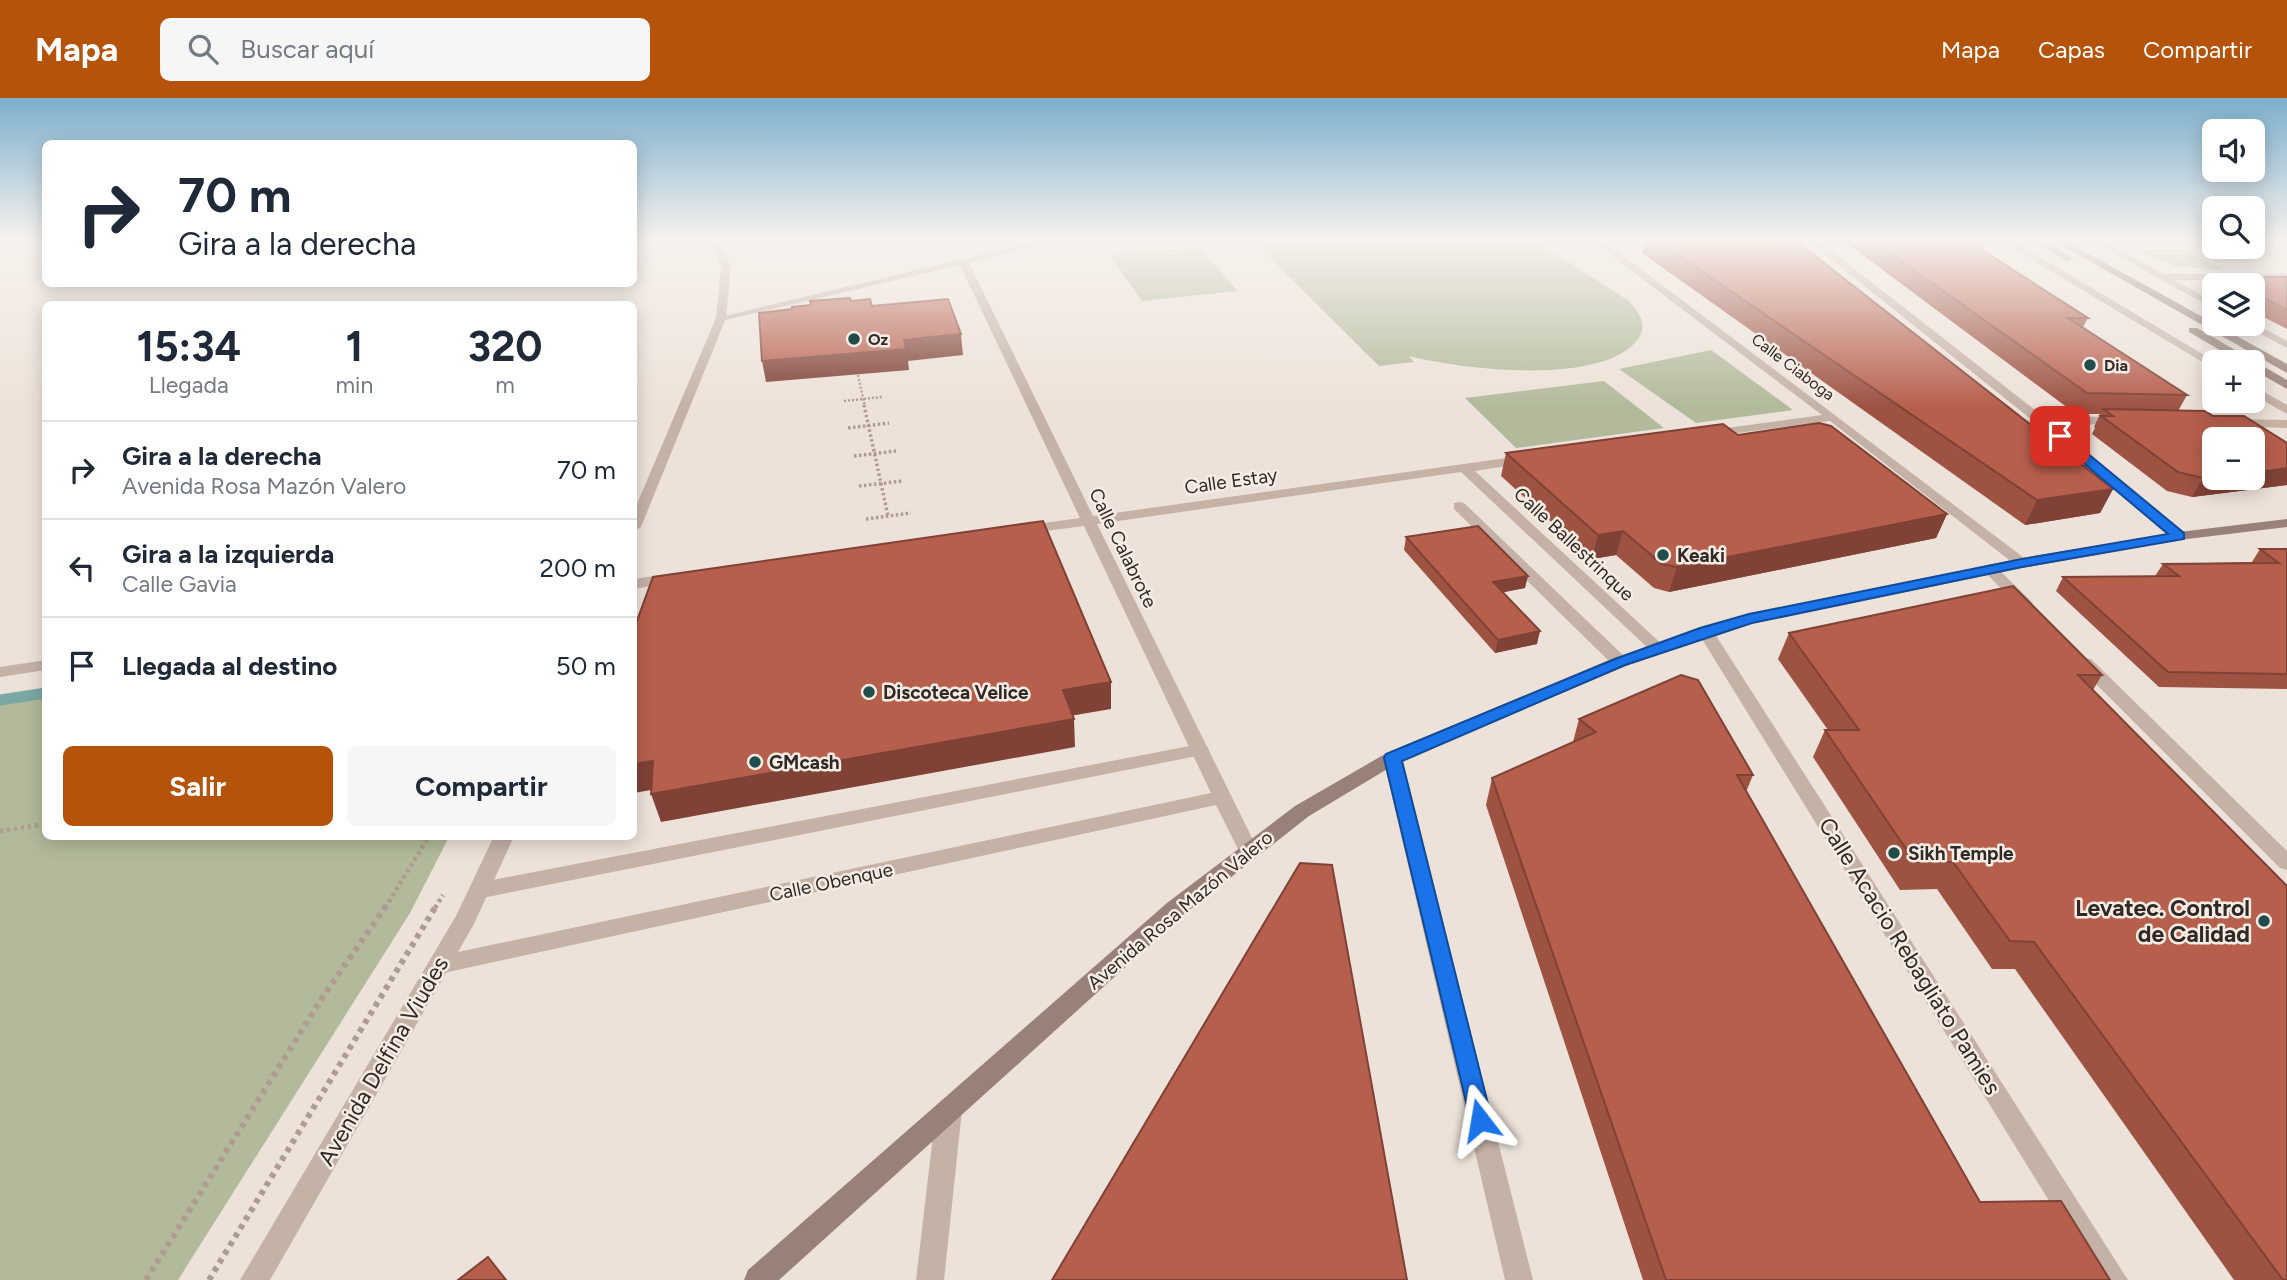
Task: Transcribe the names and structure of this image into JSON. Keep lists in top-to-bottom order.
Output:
{
  "streets": {
    "main road": ["Avenida Rosa Mazón Valero"],
    "street": [
      "Calle Ciaboga",
      "Calle Estay",
      "Calle Ballestrinque",
      "Calle Calabrote",
      "Calle Obenque",
      "Calle Acacio Rebagliato Pamies",
      "Avenida Delfina Viudes"
    ]
  },
  "crossings": [
    ["Calle Ciaboga", "Avenida Rosa Mazón Valero"],
    ["Calle Estay", "Calle Ballestrinque"],
    ["Calle Estay", "Calle Calabrote"],
    ["Calle Ballestrinque", "Avenida Rosa Mazón Valero"],
    ["Calle Calabrote", "Calle Obenque"],
    ["Calle Calabrote", "Avenida Rosa Mazón Valero"],
    ["Calle Obenque", "Avenida Delfina Viudes"],
    ["Avenida Rosa Mazón Valero", "Calle Acacio Rebagliato Pamies"]
  ],
  "places": [
    "Oz",
    "Dia",
    "Keaki",
    "Discoteca Velice",
    "GMcash",
    "Sikh Temple",
    "Levatec. Control de Calidad"
  ],
  "page": {
    "header": "Mapa",
    "search": "Buscar aquí",
    "nav": ["Mapa", "Capas", "Compartir"],
    "map_buttons": ["+", "−"],
    "turn": ["70 m", "Gira a la derecha"],
    "eta": [
      "15:34",
      "Llegada",
      "1",
      "min",
      "320",
      "m"
    ],
    "list": [
      {
        "name": "Gira a la derecha",
        "note": "Avenida Rosa Mazón Valero",
        "value": "70 m"
      },
      {
        "name": "Gira a la izquierda",
        "note": "Calle Gavia",
        "value": "200 m"
      },
      {
        "name": "Llegada al destino",
        "value": "50 m"
      }
    ],
    "buttons": ["Salir", "Compartir"]
  }
}
